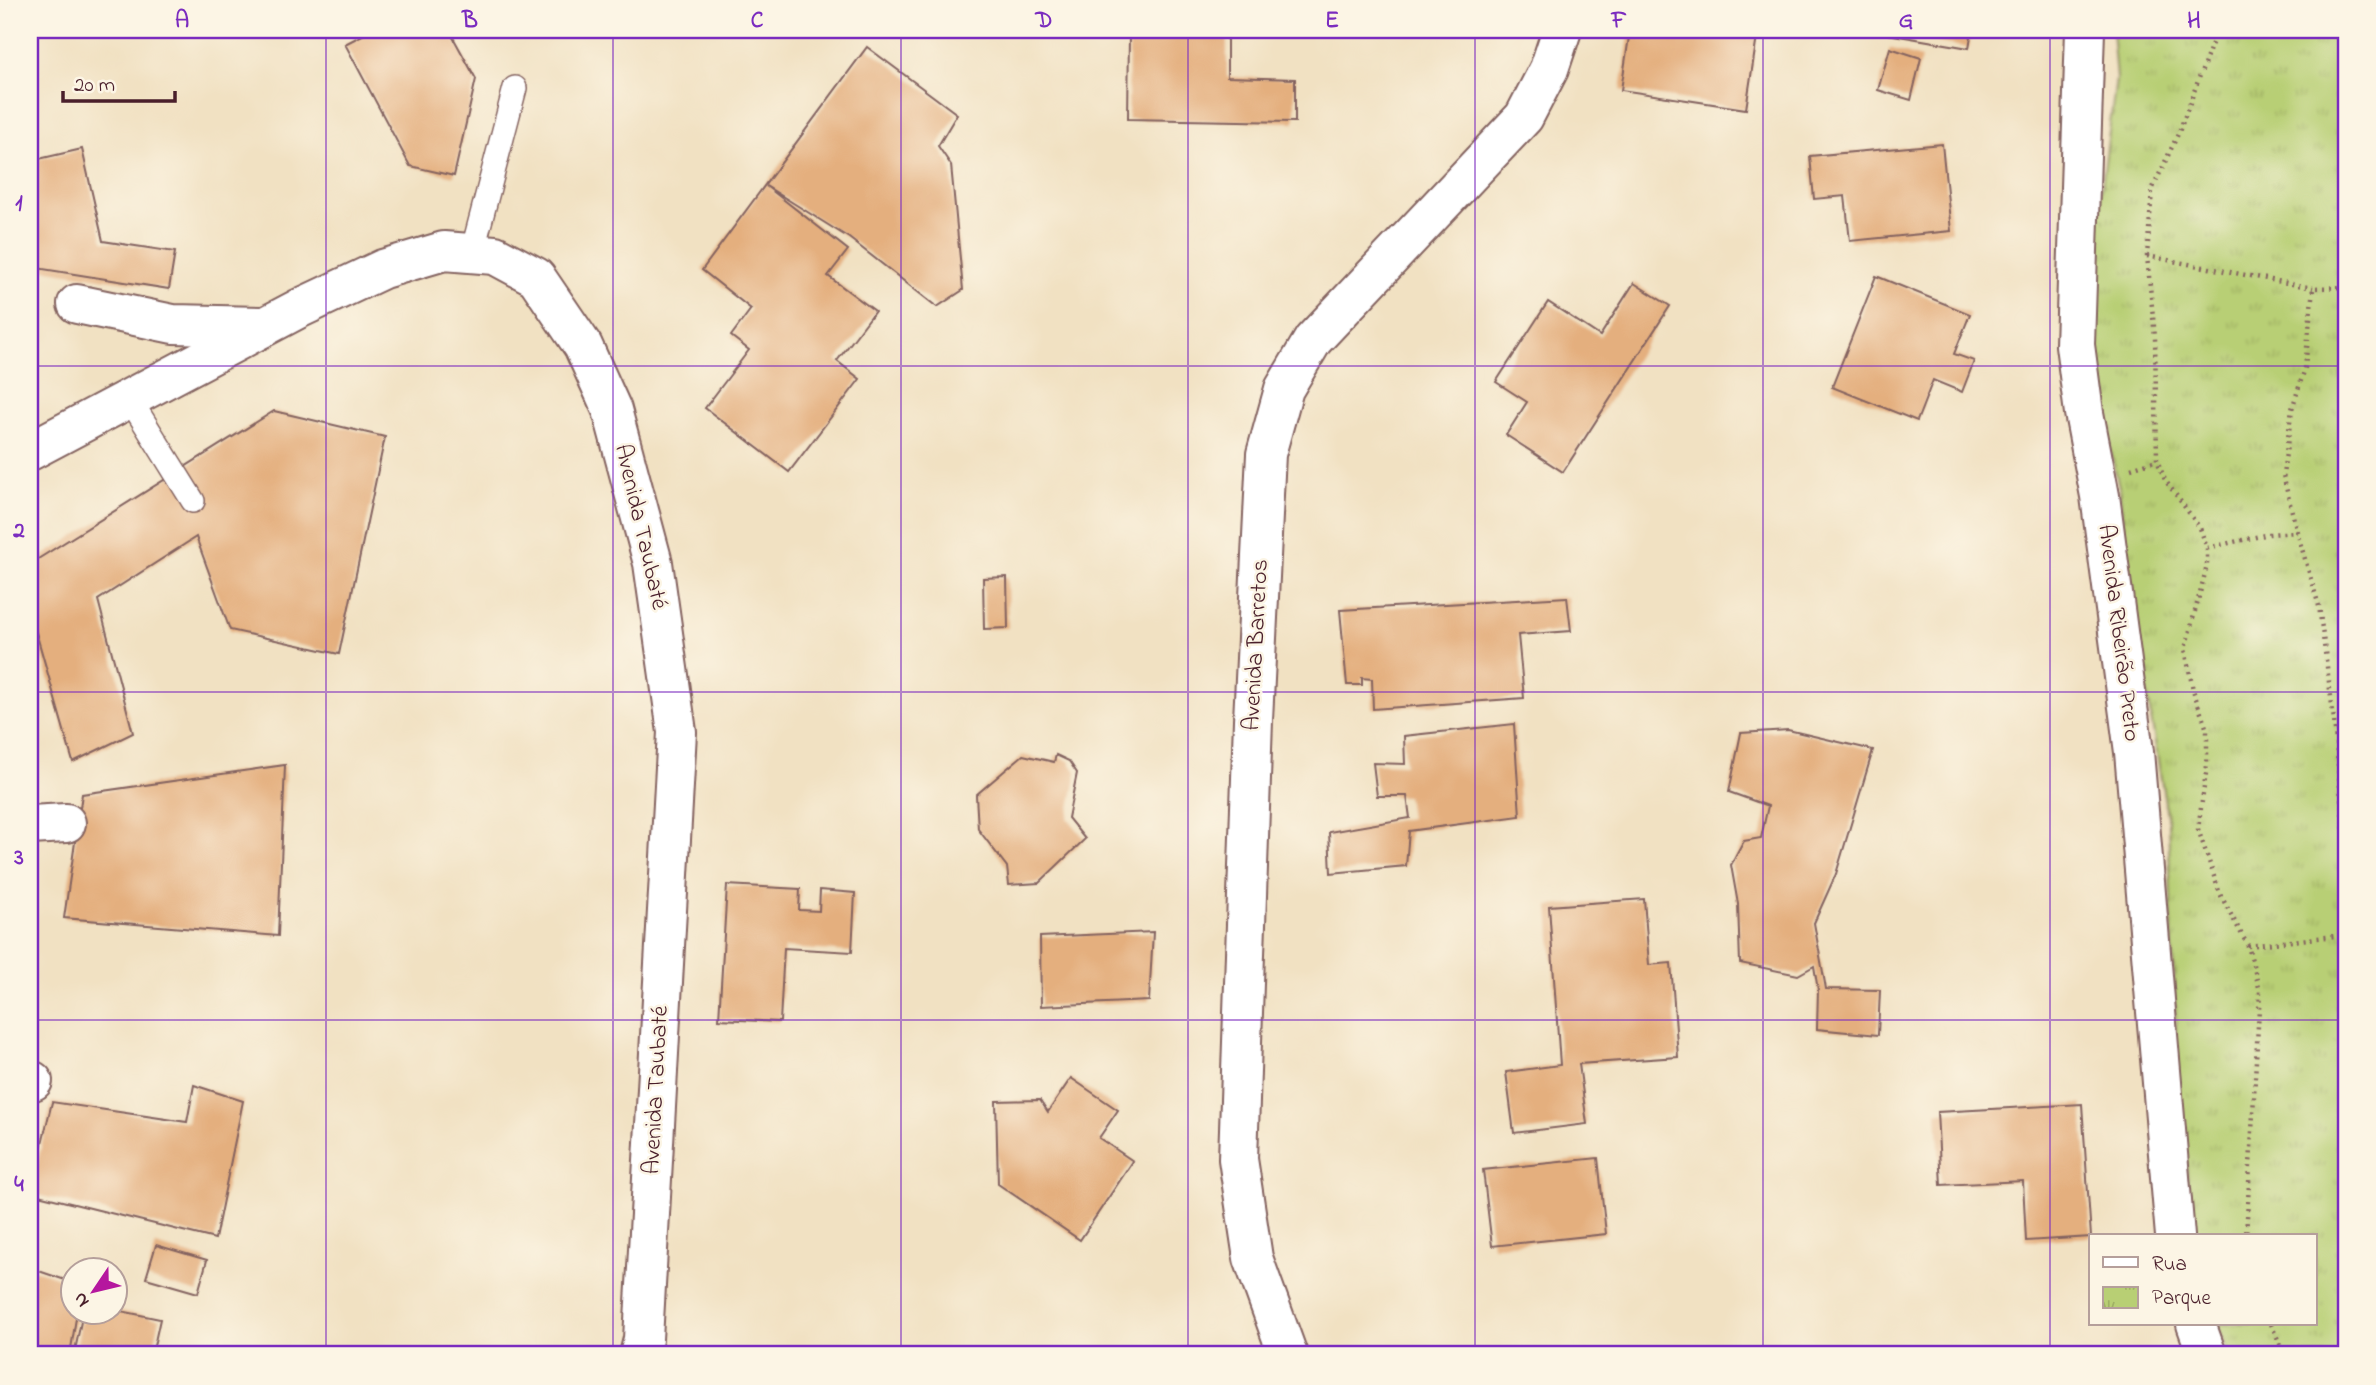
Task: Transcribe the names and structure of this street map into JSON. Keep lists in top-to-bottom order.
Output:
{
  "streets": {
    "street": ["Avenida Taubaté", "Avenida Ribeirão Preto", "Avenida Barretos"]
  },
  "legend": ["Rua", "Parque"],
  "scale_bar": "20 m",
  "north": "bottom left",
  "grid": {
    "columns": [
      "A",
      "B",
      "C",
      "D",
      "E",
      "F",
      "G",
      "H"
    ],
    "rows": [
      "1",
      "2",
      "3",
      "4"
    ]
  }
}
